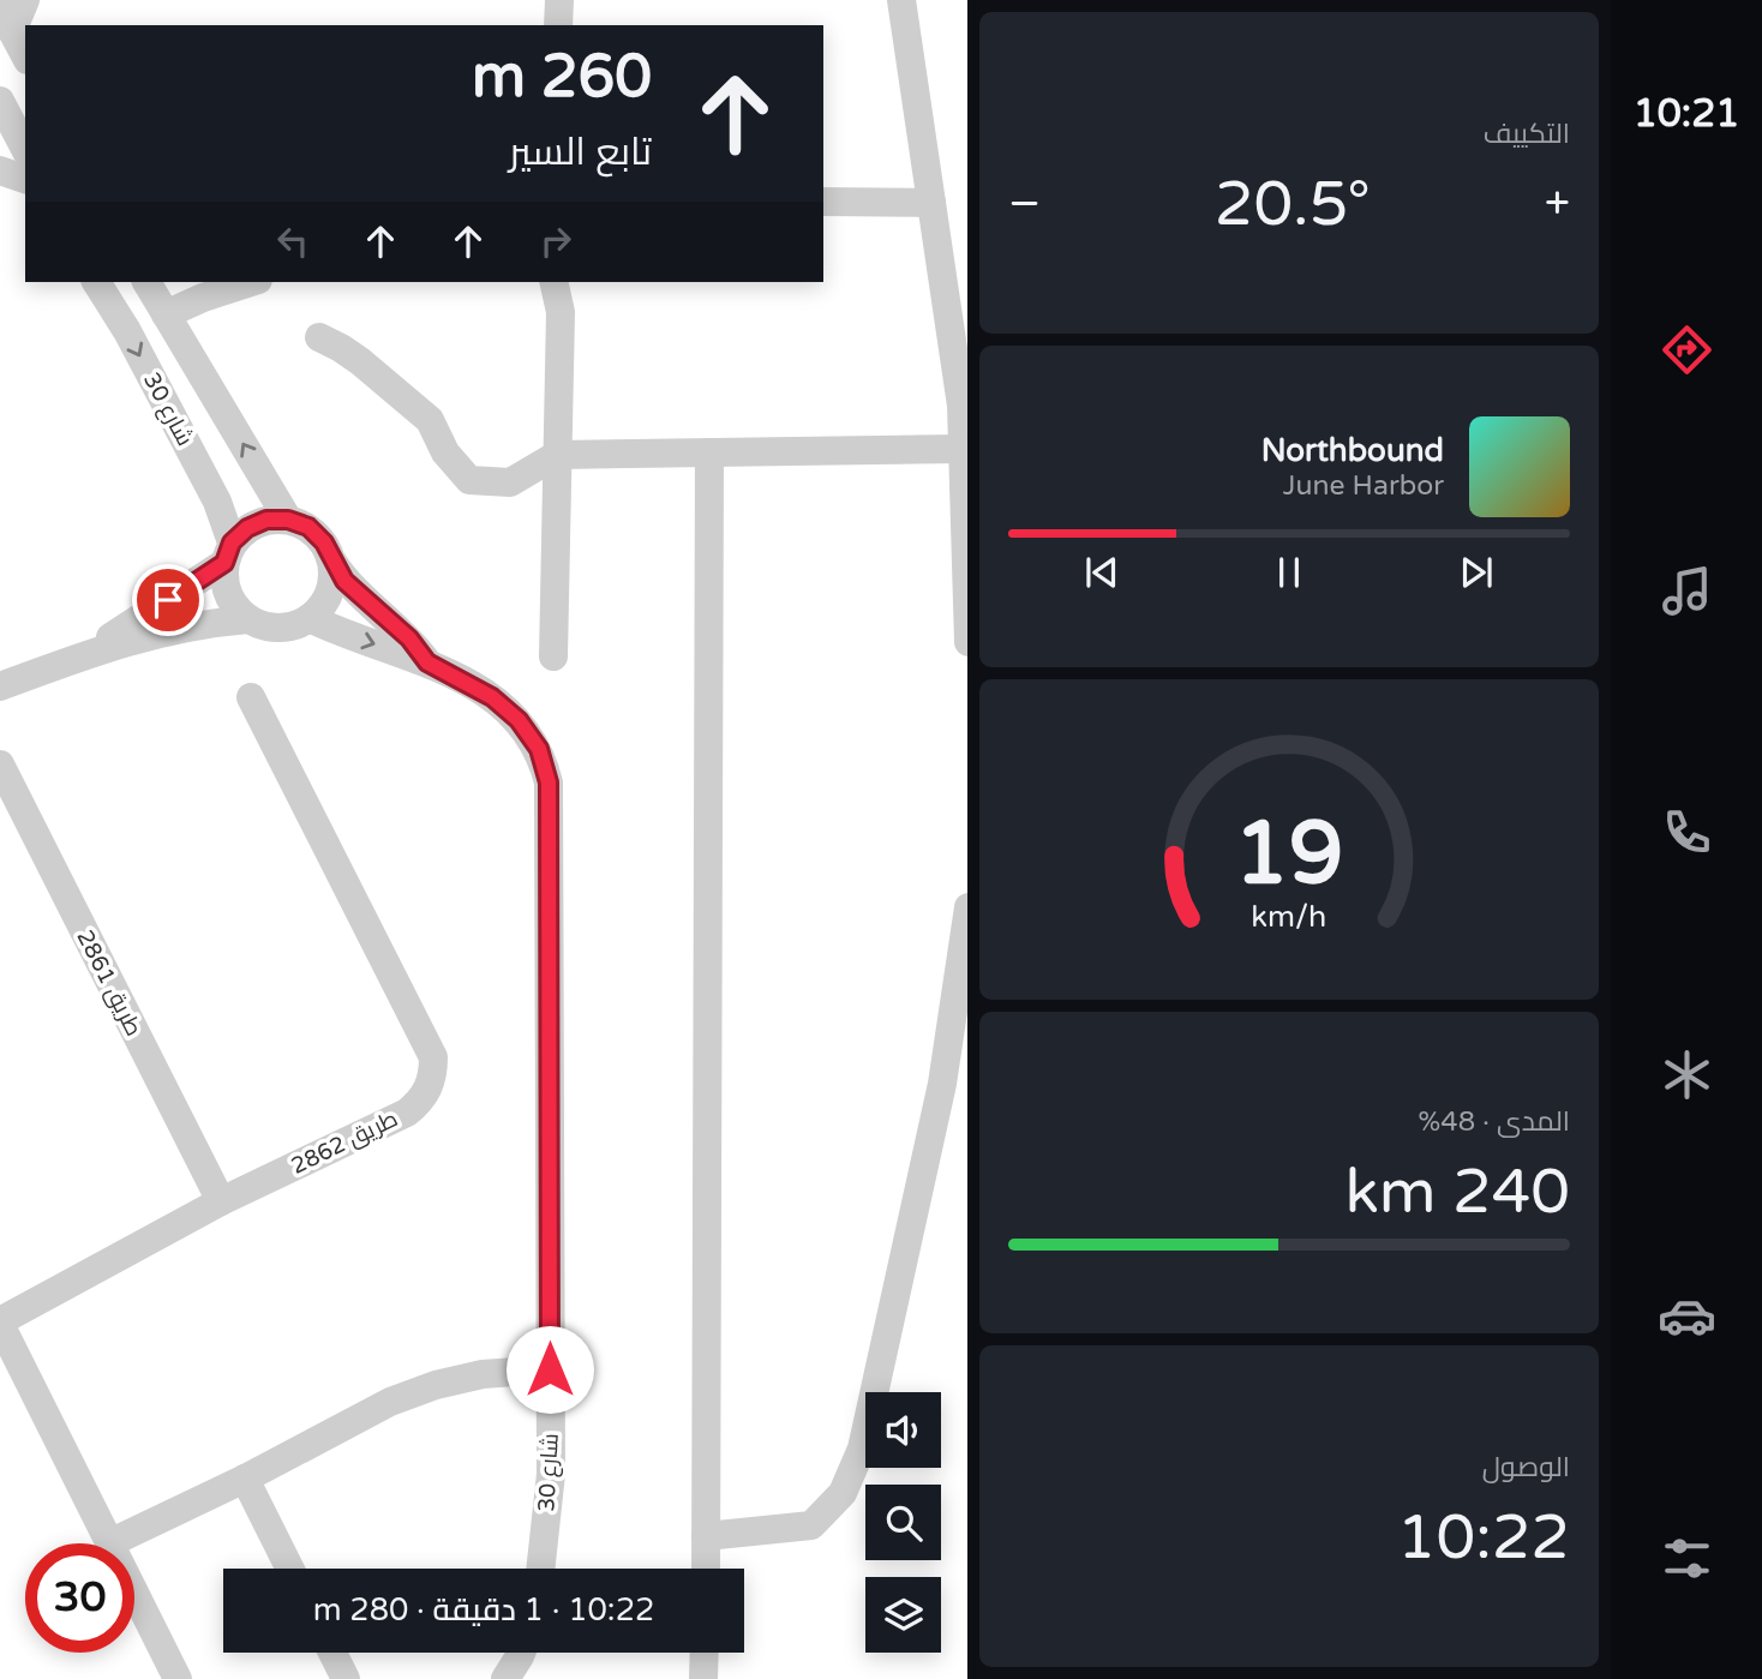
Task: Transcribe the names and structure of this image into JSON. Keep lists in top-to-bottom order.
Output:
{
  "streets": {
    "street": ["شارع 30", "طريق 2861", "طريق 2862"]
  },
  "crossings": [
    ["طريق 2861", "طريق 2862"]
  ],
  "page": {
    "tabs": "10:21",
    "tile": [
      "التكييف",
      ["المدى · 48%", "240 km"],
      ["الوصول", "10:22"]
    ],
    "turn": ["260 m", "تابع السير"],
    "heat": ["−", "20.5°", "+"],
    "song": ["Northbound", "June Harbor"],
    "limit": "30",
    "trip": "10:22 · 1 دقيقة · 280 m",
    "gauge": ["19", "km/h"]
  }
}
